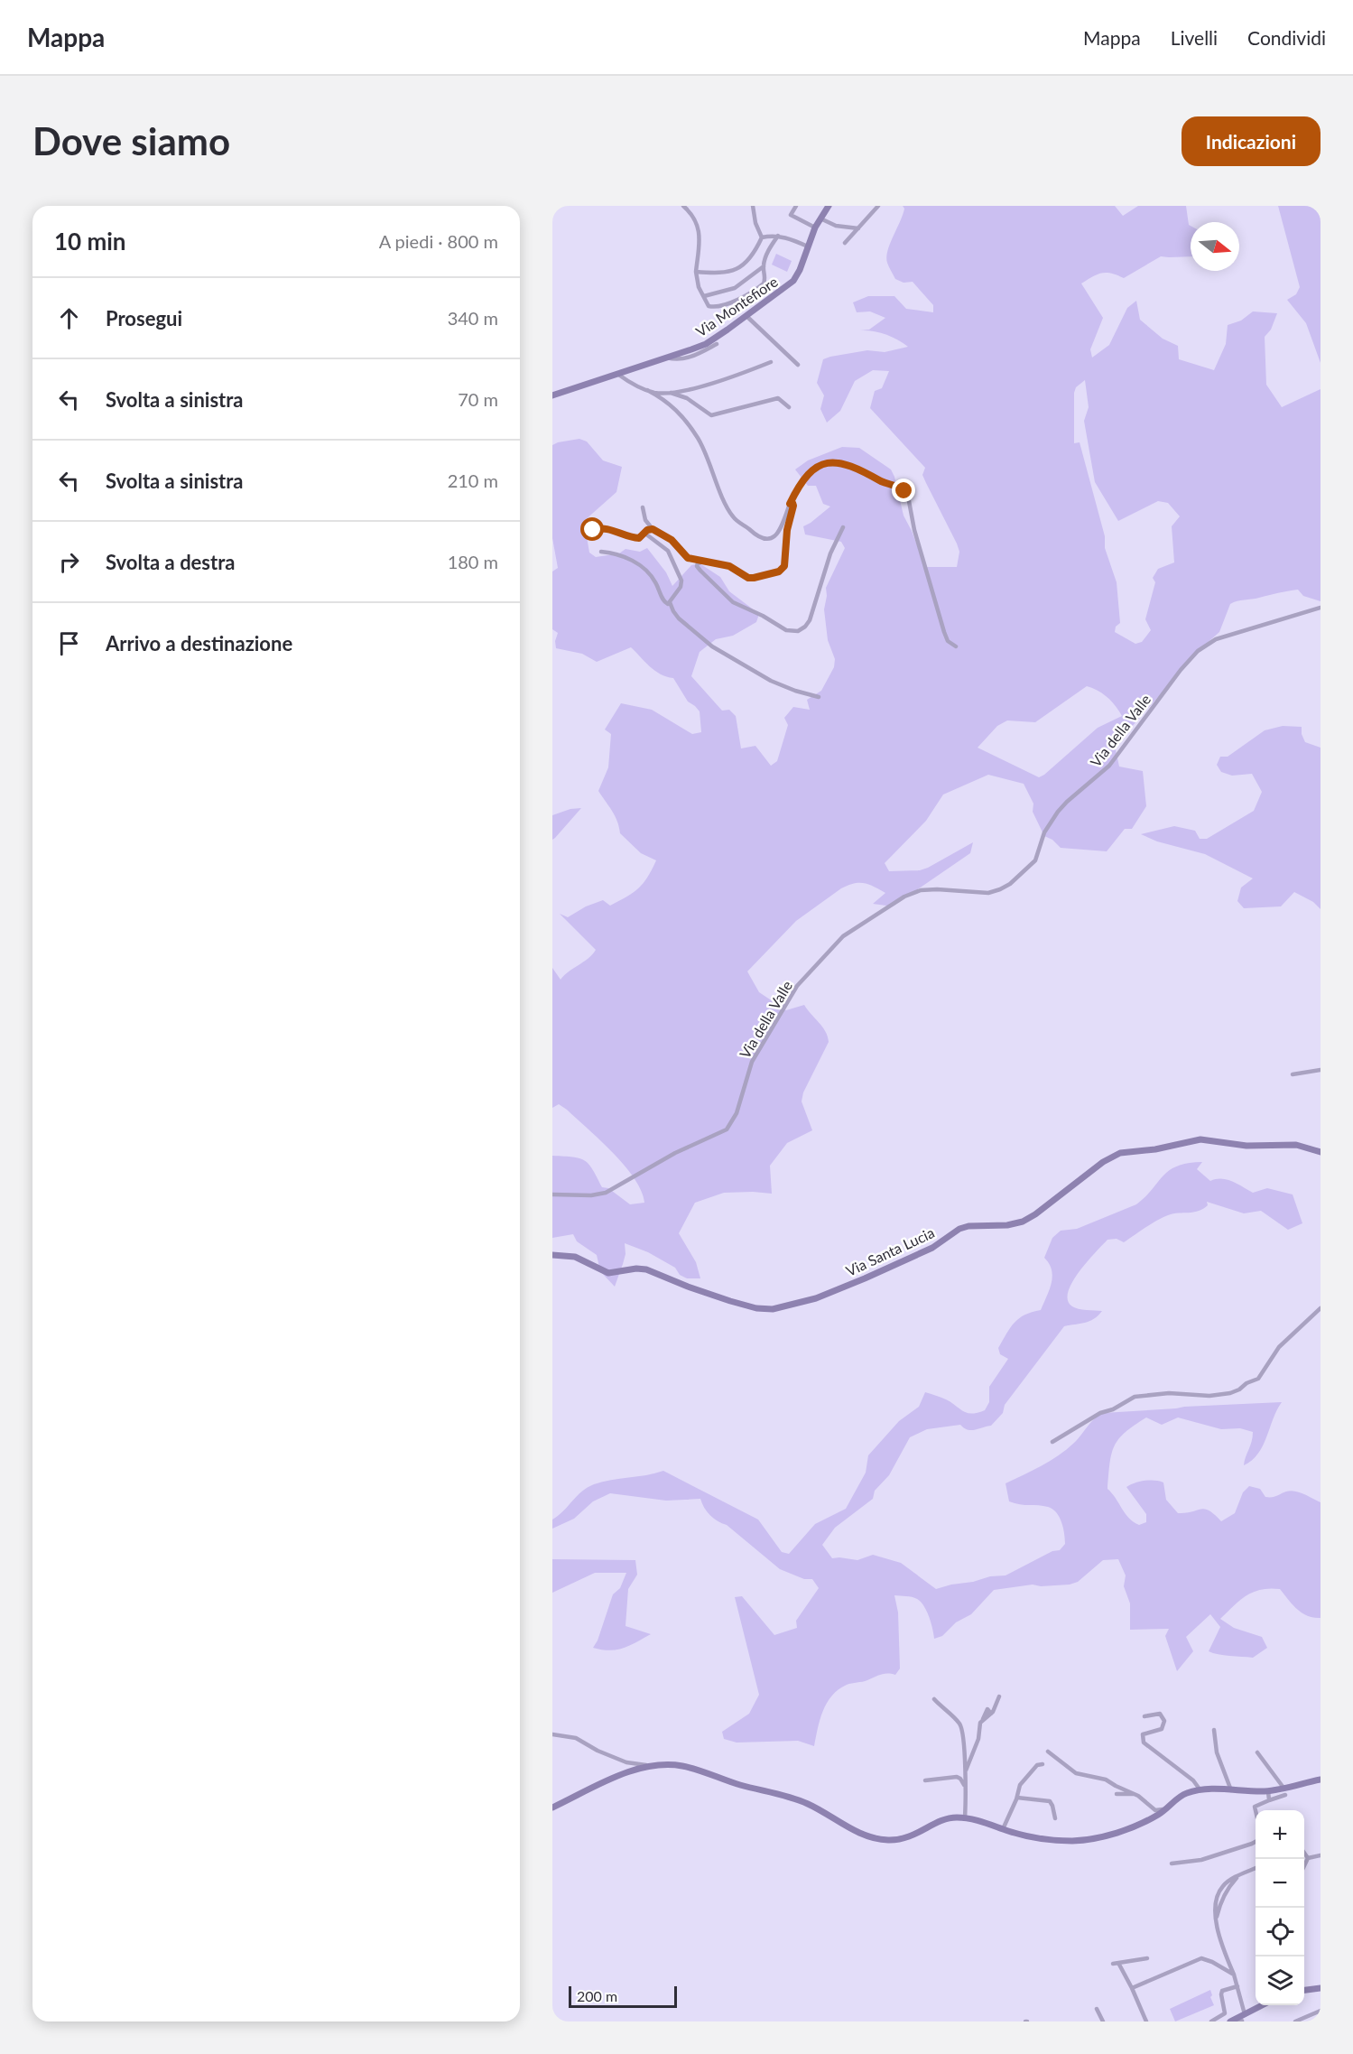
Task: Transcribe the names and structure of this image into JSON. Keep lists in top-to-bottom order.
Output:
{
  "streets": {
    "main road": ["Via Montefiore", "Via Santa Lucia"],
    "street": ["Via della Valle"]
  },
  "scale_bar": "200 m",
  "north": "right",
  "page": {
    "header": "Mappa",
    "nav": ["Mappa", "Livelli", "Condividi"],
    "buttons": "Indicazioni",
    "title": "Dove siamo",
    "heading": ["10 min", "A piedi · 800 m"],
    "list": [
      ["Prosegui", "340 m"],
      ["Svolta a sinistra", "70 m"],
      ["Svolta a sinistra", "210 m"],
      ["Svolta a destra", "180 m"],
      "Arrivo a destinazione"
    ],
    "map_buttons": ["+", "−"],
    "scale": "200 m"
  }
}
